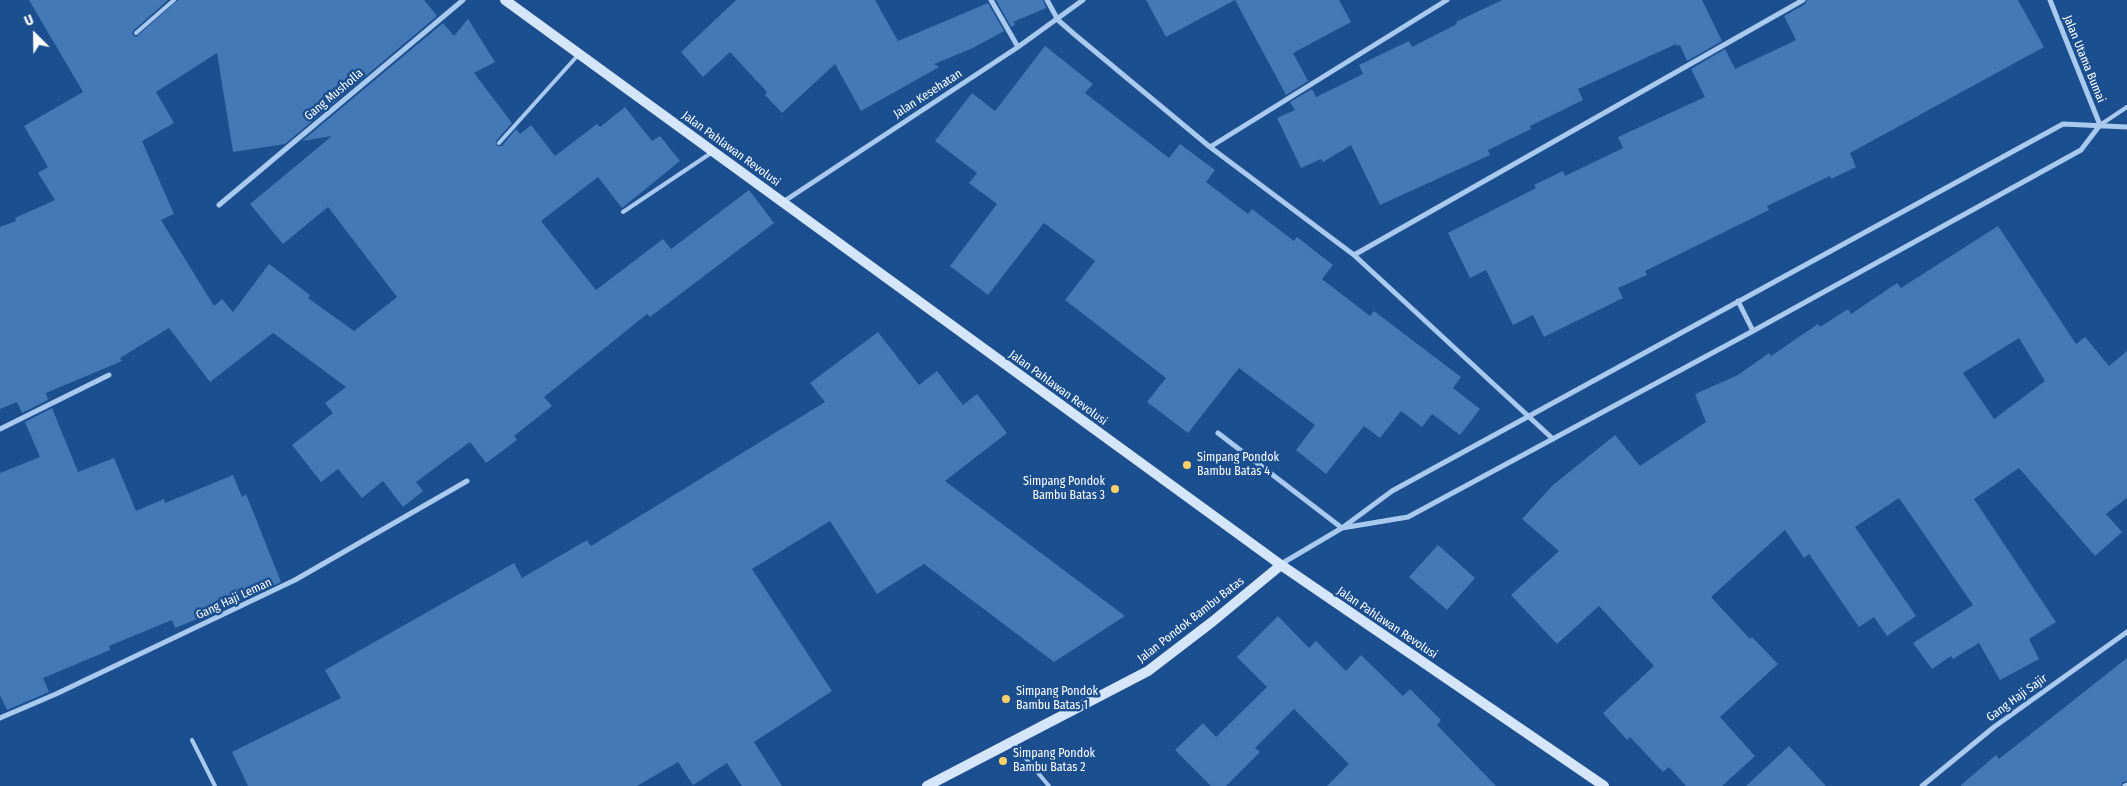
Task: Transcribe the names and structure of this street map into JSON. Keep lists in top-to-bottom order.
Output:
{
  "streets": {
    "main road": ["Jalan Pahlawan Revolusi", "Jalan Pondok Bambu Batas"],
    "street": [
      "Jalan Utama Bumai",
      "Jalan Kesehatan",
      "Gang Musholla",
      "Gang Haji Leman",
      "Gang Haji Sajir"
    ]
  },
  "crossings": [
    ["Jalan Kesehatan", "Jalan Pahlawan Revolusi"],
    ["Jalan Pahlawan Revolusi", "Jalan Pondok Bambu Batas"]
  ],
  "places": [
    "Simpang Pondok Bambu Batas 4",
    "Simpang Pondok Bambu Batas 3",
    "Simpang Pondok Bambu Batas 1",
    "Simpang Pondok Bambu Batas 2"
  ],
  "north": "top left"
}
